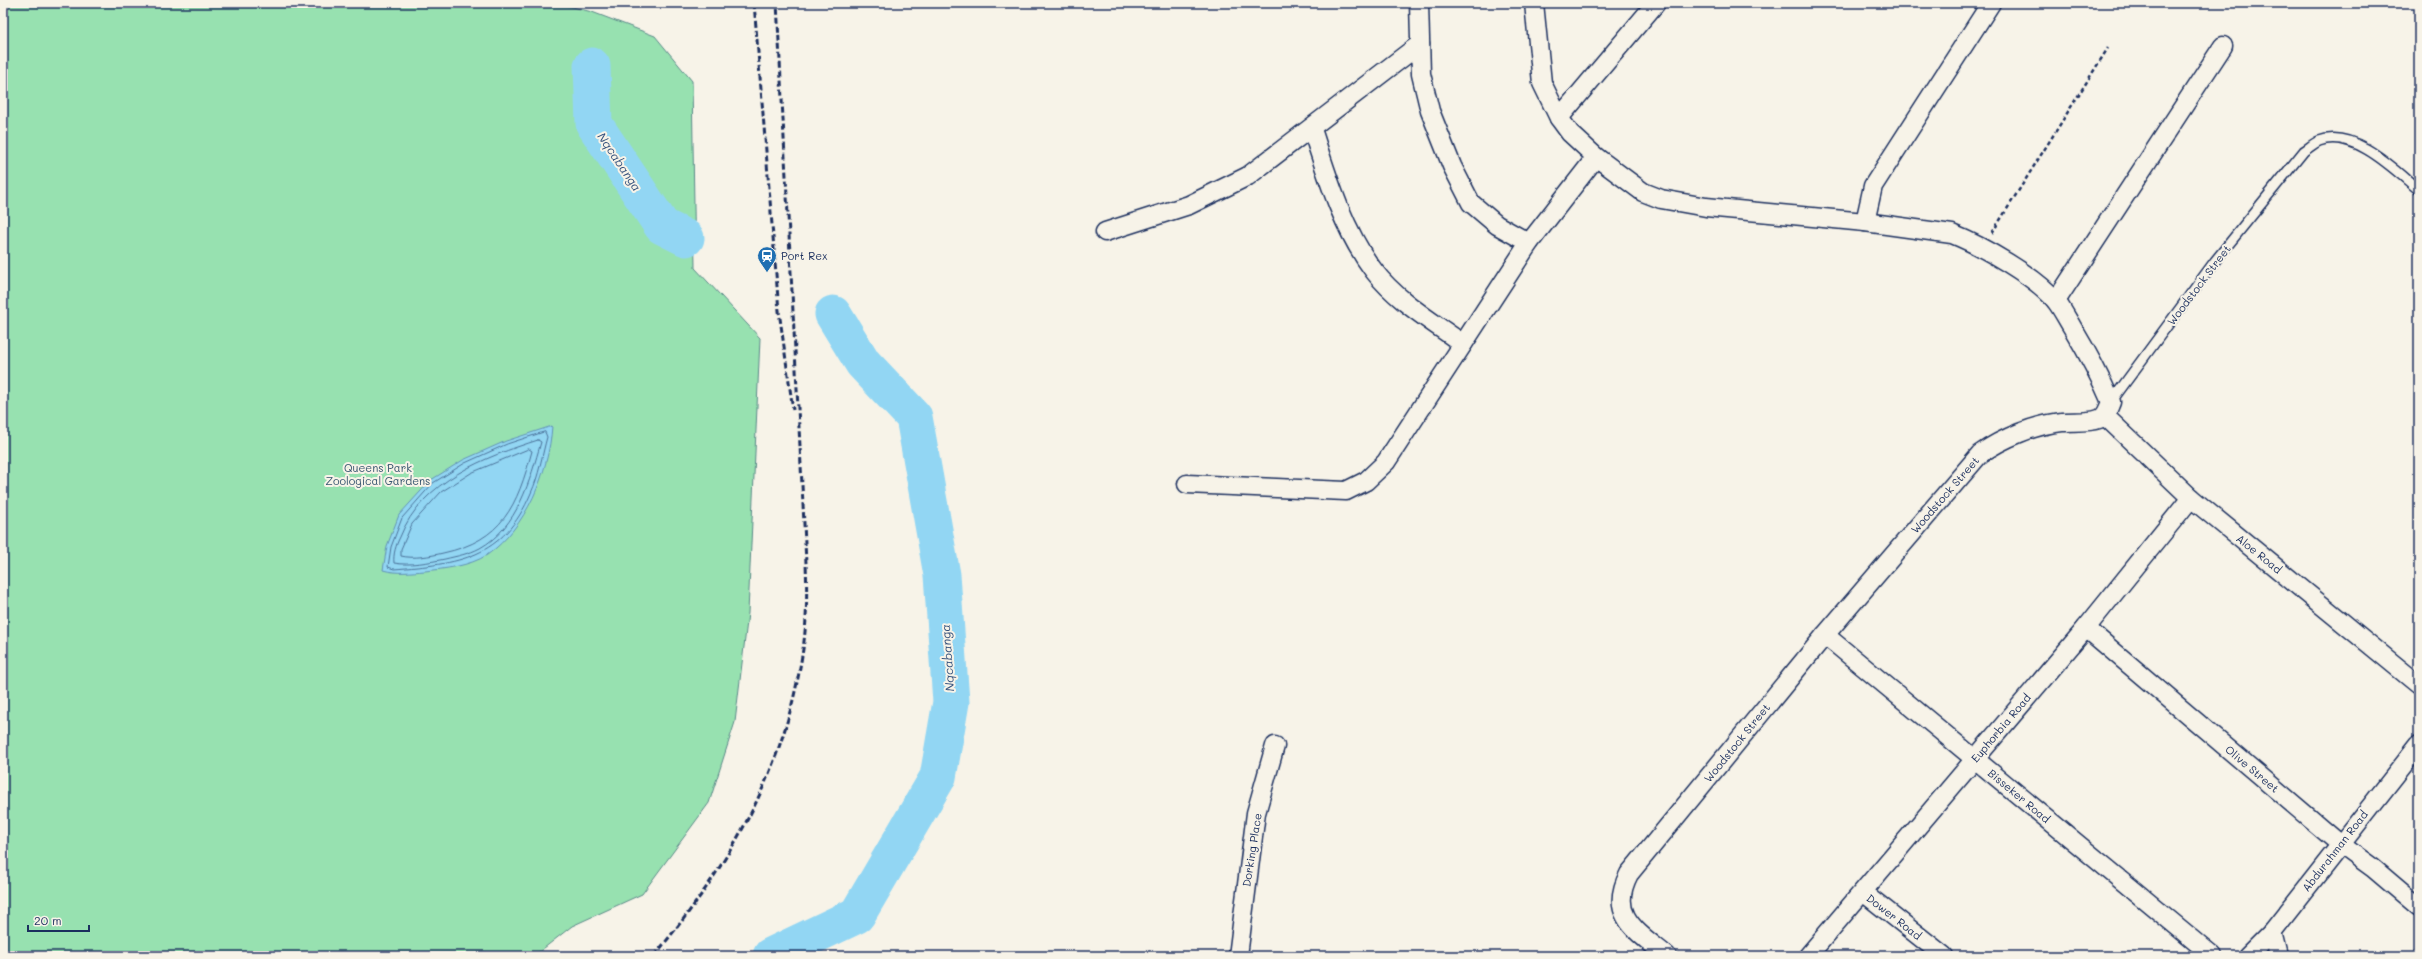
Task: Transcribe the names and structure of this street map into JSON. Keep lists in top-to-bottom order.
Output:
{
  "streets": {
    "street": [
      "Woodstock Street",
      "Aloe Road",
      "Euphorbia Road",
      "Olive Street",
      "Bisseker Road",
      "Dorking Place",
      "Abdurahman Road",
      "Dower Road"
    ]
  },
  "crossings": [
    ["Woodstock Street", "Aloe Road"],
    ["Woodstock Street", "Bisseker Road"],
    ["Aloe Road", "Euphorbia Road"],
    ["Euphorbia Road", "Olive Street"],
    ["Euphorbia Road", "Bisseker Road"],
    ["Euphorbia Road", "Dower Road"],
    ["Olive Street", "Abdurahman Road"]
  ],
  "water": ["Nqcabanga"],
  "parks": ["Queens Park Zoological Gardens"],
  "places": {
    "station": ["Port Rex"]
  },
  "scale_bar": "20 m"
}
